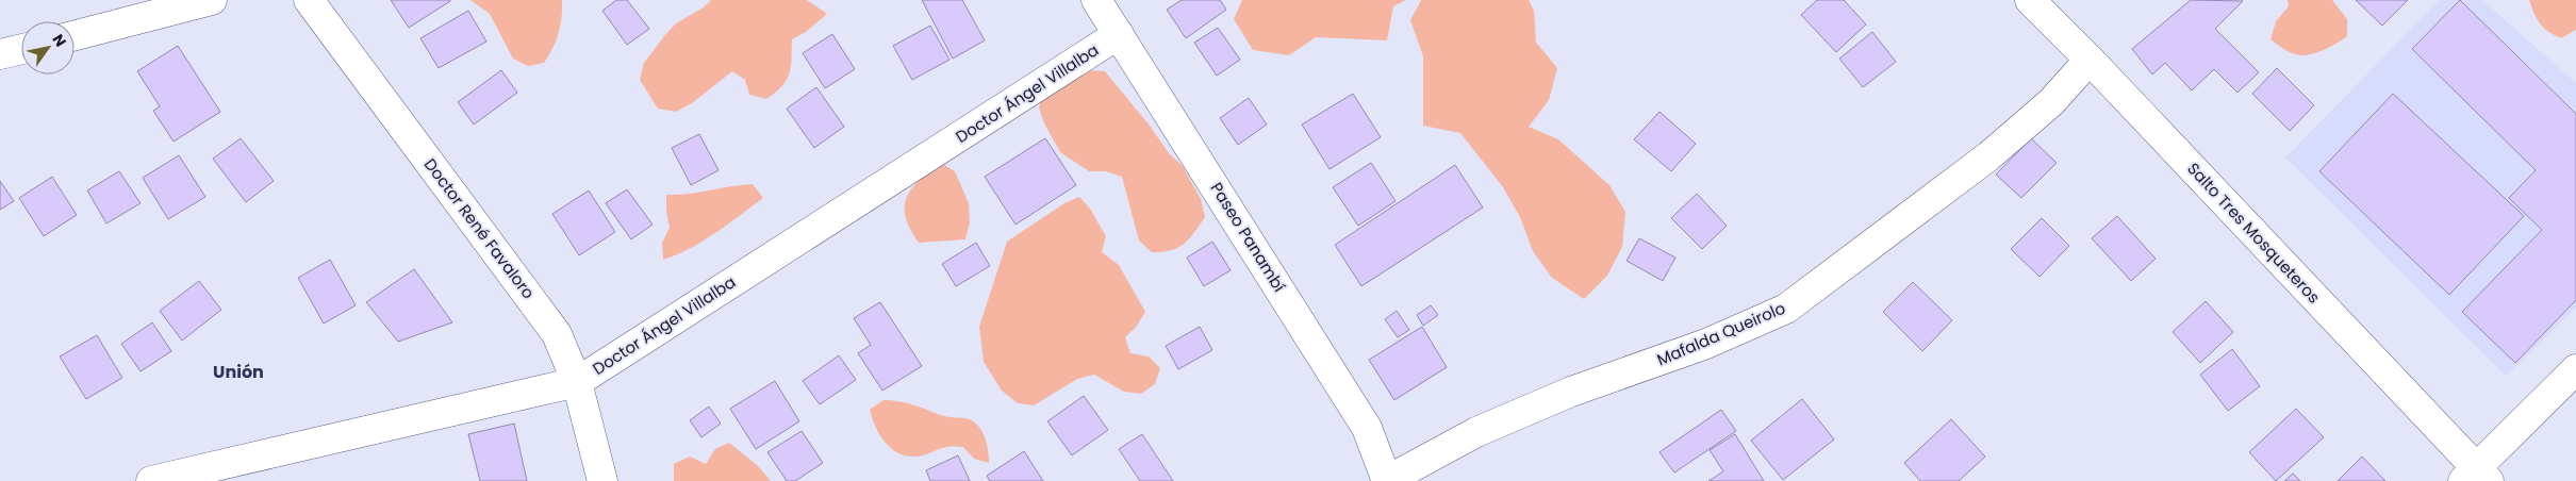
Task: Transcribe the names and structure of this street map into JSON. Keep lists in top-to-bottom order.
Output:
{
  "streets": {
    "street": [
      "Doctor Ángel Villalba",
      "Doctor René Favaloro",
      "Salto Tres Mosqueteros",
      "Paseo Panambí",
      "Mafalda Queirolo"
    ]
  },
  "crossings": [
    ["Doctor Ángel Villalba", "Doctor René Favaloro"],
    ["Doctor Ángel Villalba", "Paseo Panambí"],
    ["Salto Tres Mosqueteros", "Mafalda Queirolo"],
    ["Paseo Panambí", "Mafalda Queirolo"]
  ],
  "districts": ["Unión"],
  "north": "top right"
}
